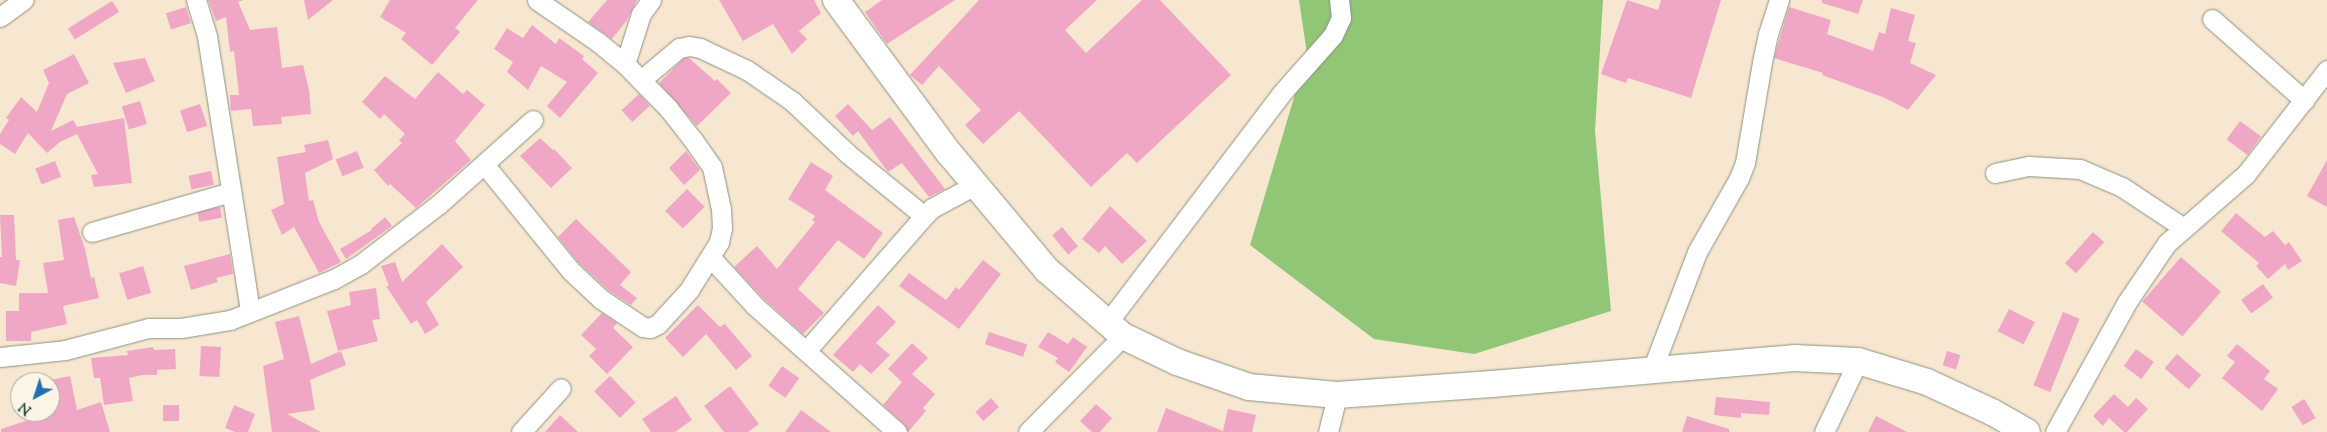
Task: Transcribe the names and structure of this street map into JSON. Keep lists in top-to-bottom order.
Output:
{
  "north": "bottom left"
}
